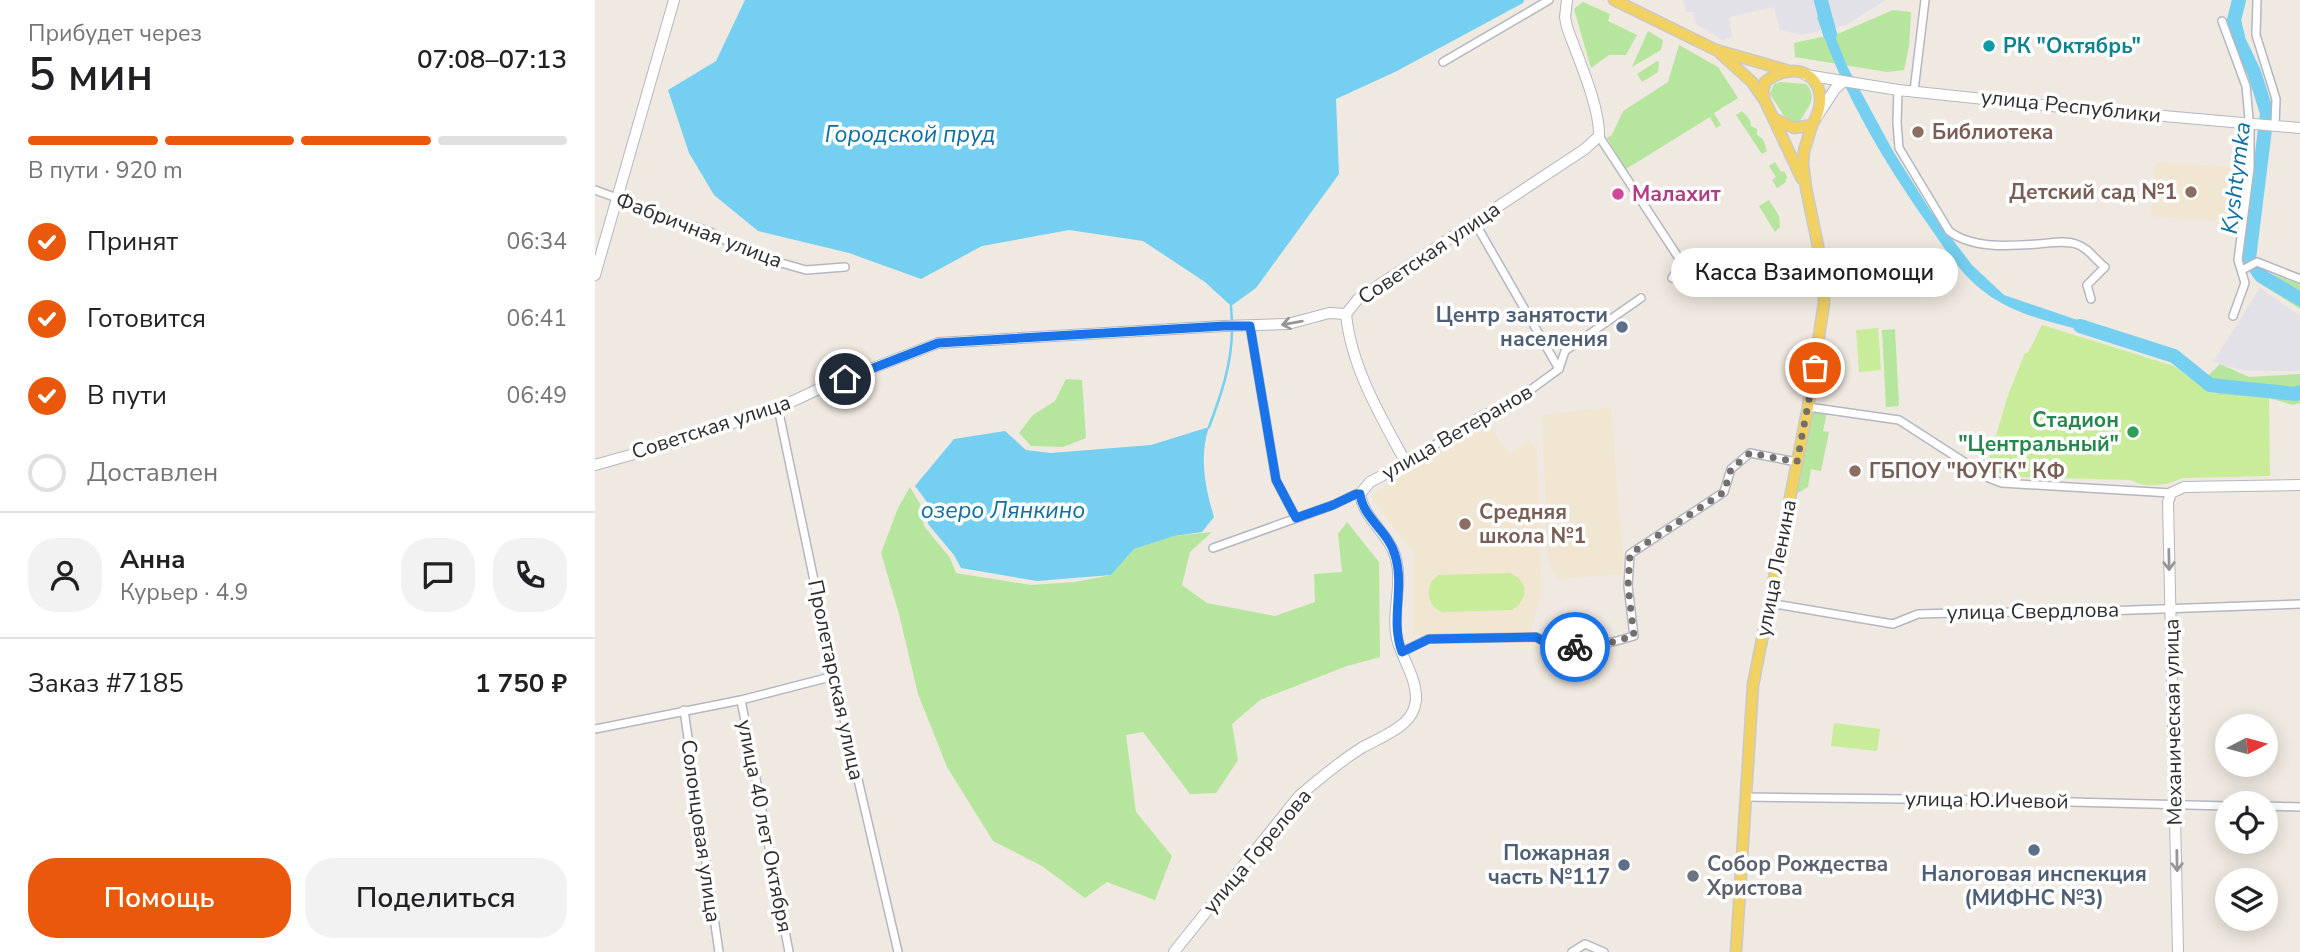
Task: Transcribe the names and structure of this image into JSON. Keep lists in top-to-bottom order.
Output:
{
  "streets": {
    "main road": ["улица Ленина"],
    "street": [
      "улица Республики",
      "Фабричная улица",
      "Советская улица",
      "улица Ветеранов",
      "улица Свердлова",
      "Пролетарская улица",
      "Механическая улица",
      "улица Ю.Ичевой",
      "улица 40 лет Октября",
      "Солонцовая улица",
      "улица Горелова"
    ]
  },
  "crossings": [
    ["Советская улица", "Пролетарская улица"],
    ["улица Ленина", "улица Свердлова"],
    ["улица Ленина", "улица Ю.Ичевой"],
    ["улица Свердлова", "Механическая улица"],
    ["Механическая улица", "улица Ю.Ичевой"]
  ],
  "one_way": ["Механическая улица"],
  "water": ["Городской пруд", "Kyshtymka", "озеро Лянкино"],
  "places": [
    "РК \"Октябрь\"",
    "Библиотека",
    "Детский сад №1",
    "Малахит",
    "Центр занятости населения",
    "Касса Взаимопомощи",
    "Стадион \"Центральный\"",
    "ГБПОУ \"ЮУГК\" КФ",
    "Средняя школа №1",
    "Налоговая инспекция (МИФНС №3)",
    "Пожарная часть №117",
    "Собор Рождества Христова"
  ],
  "north": "right",
  "page": {
    "heading": ["5 мин", "Прибудет через", "07:08–07:13"],
    "panel": [
      "Анна",
      "Курьер · 4.9",
      "Заказ #7185",
      "1 750 ₽"
    ],
    "bar": "В пути · 920 m",
    "list": [
      ["Принят", "06:34"],
      ["Готовится", "06:41"],
      ["В пути", "06:49"],
      "Доставлен"
    ],
    "bubble": "Касса Взаимопомощи",
    "buttons": ["Помощь", "Поделиться"]
  }
}
